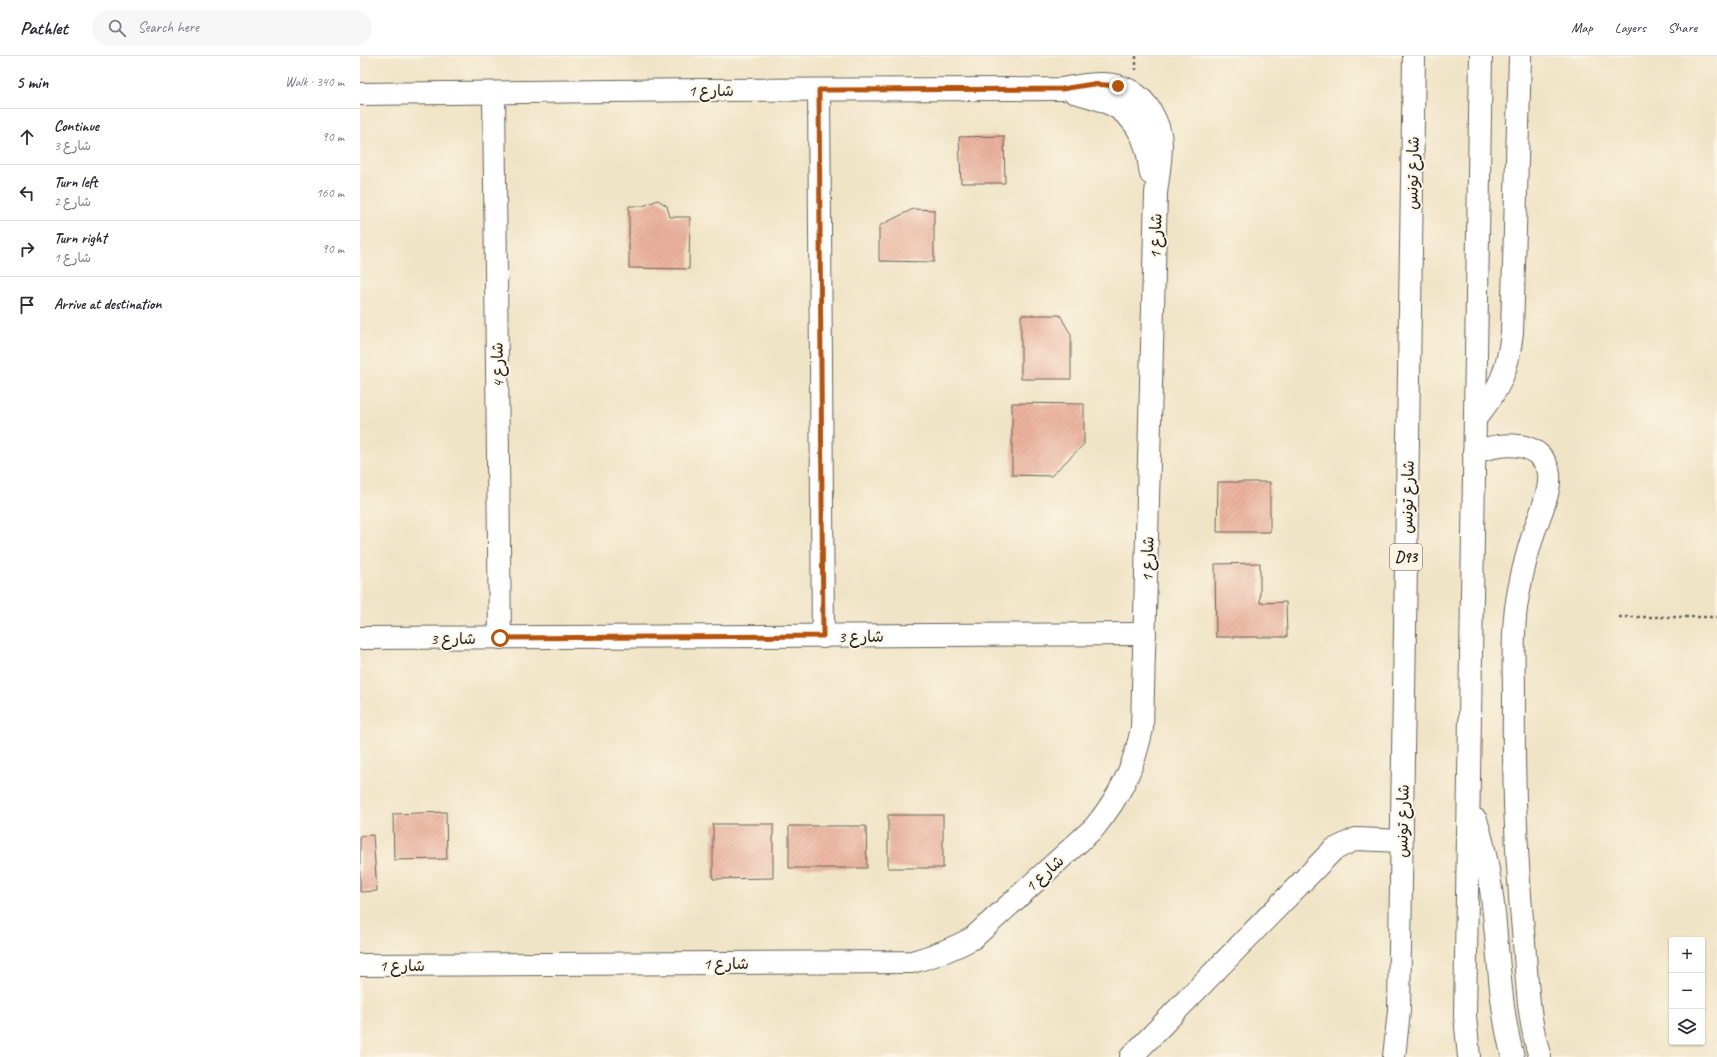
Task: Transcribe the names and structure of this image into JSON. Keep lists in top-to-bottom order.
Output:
{
  "streets": {
    "street": [
      "شارع 1",
      "شارع تونس",
      "شارع 4",
      "D93",
      "شارع 3"
    ]
  },
  "crossings": [
    ["شارع 1", "شارع 4"],
    ["شارع 1", "شارع 3"],
    ["شارع 4", "شارع 3"]
  ],
  "page": {
    "header": "Pathlet",
    "search": "Search here",
    "nav": ["Map", "Layers", "Share"],
    "heading": ["5 min", "Walk · 340 m"],
    "list": [
      ["Continue", "شارع 3", "90 m"],
      ["Turn left", "شارع 2", "160 m"],
      ["Turn right", "شارع 1", "90 m"],
      "Arrive at destination"
    ],
    "map_buttons": ["+", "−"]
  }
}
